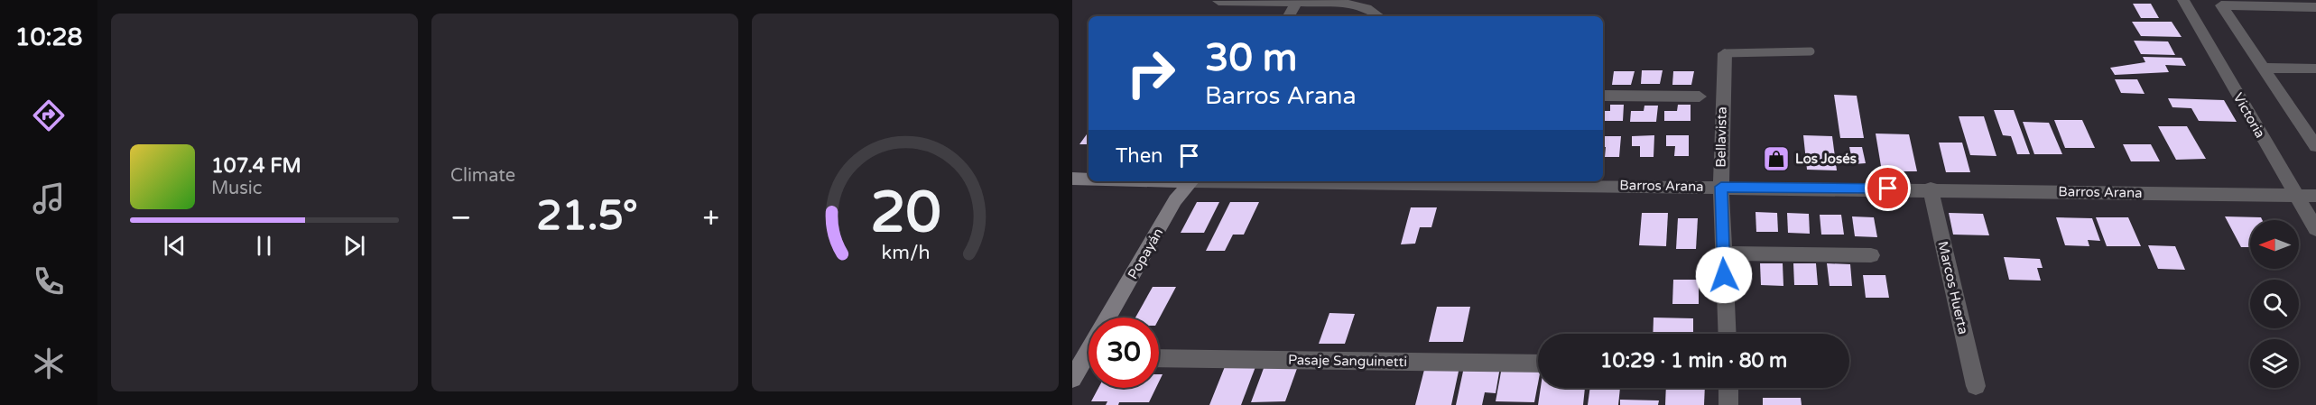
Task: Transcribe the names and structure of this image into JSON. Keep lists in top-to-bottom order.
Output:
{
  "streets": {
    "main road": ["Barros Arana", "Popayán"],
    "street": [
      "Victoria",
      "Bellavista",
      "Marcos Huerta",
      "Pasaje Sanguinetti"
    ]
  },
  "crossings": [
    ["Victoria", "Barros Arana"],
    ["Bellavista", "Barros Arana"],
    ["Barros Arana", "Marcos Huerta"]
  ],
  "places": {
    "shop": ["Los Josés"]
  },
  "north": "left",
  "page": {
    "tabs": "10:28",
    "tile": "Climate",
    "turn": ["30 m", "Barros Arana"],
    "then": "Then",
    "song": ["107.4 FM", "Music"],
    "heat": ["−", "21.5°", "+"],
    "limit": "30",
    "trip": "10:29 · 1 min · 80 m",
    "gauge": ["20", "km/h"]
  }
}
